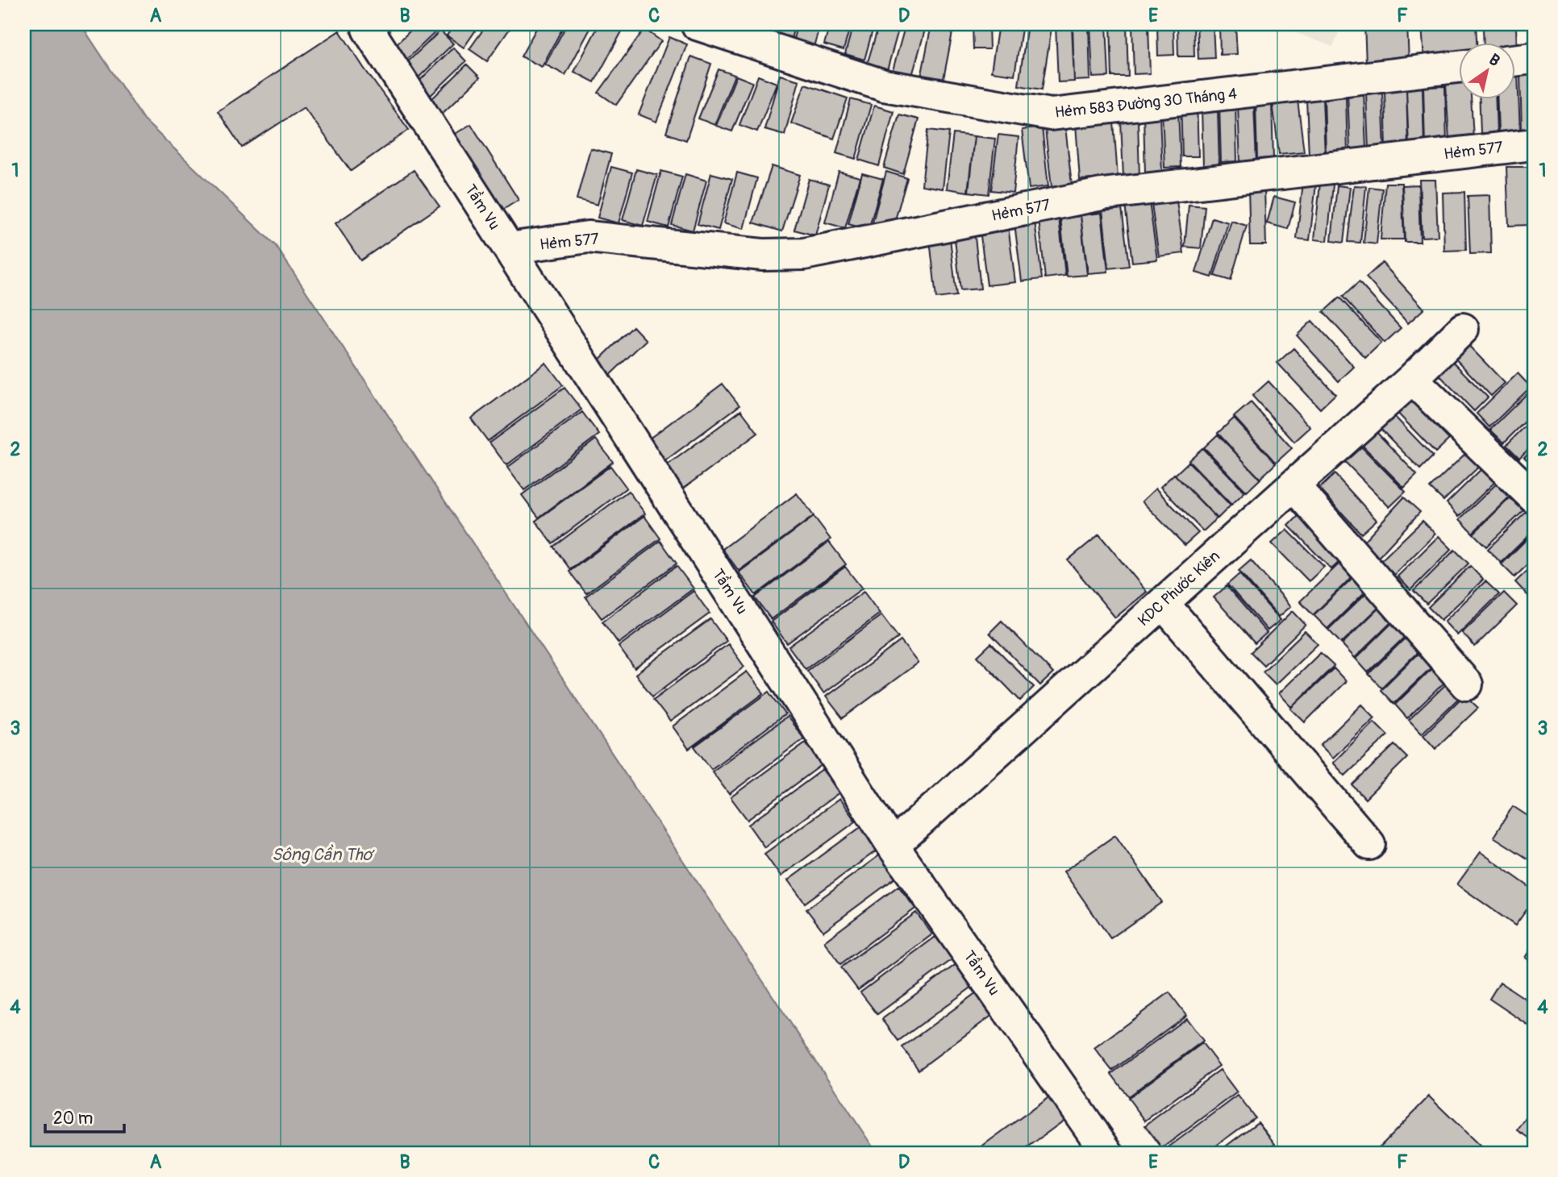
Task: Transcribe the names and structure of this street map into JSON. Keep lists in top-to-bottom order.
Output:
{
  "streets": {
    "street": [
      "Hẻm 583 Đường 30 Tháng 4",
      "Hẻm 577",
      "Tầm Vu",
      "KDC Phước Kiên"
    ]
  },
  "crossings": [
    ["Hẻm 577", "Tầm Vu"],
    ["Tầm Vu", "KDC Phước Kiên"]
  ],
  "water": ["Sông Cần Thơ"],
  "scale_bar": "20 m",
  "north": "top right",
  "grid": {
    "columns": [
      "A",
      "B",
      "C",
      "D",
      "E",
      "F"
    ],
    "rows": [
      "1",
      "2",
      "3",
      "4"
    ]
  }
}
